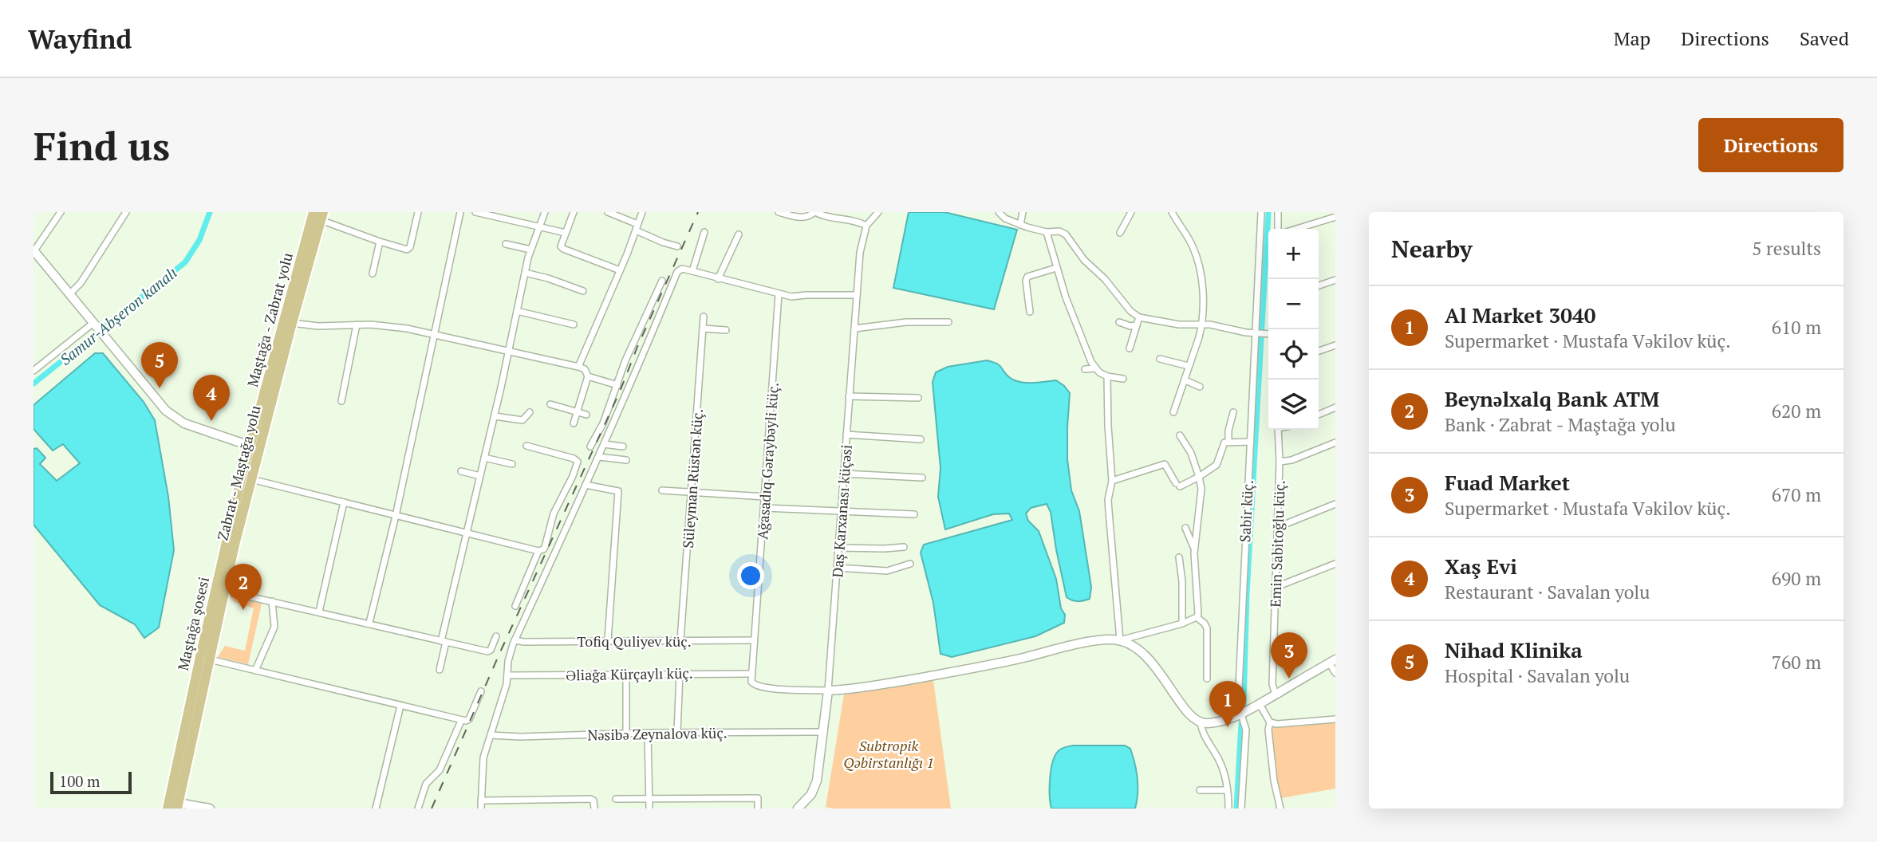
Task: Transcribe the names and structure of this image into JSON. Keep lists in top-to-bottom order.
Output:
{
  "streets": {
    "main road": ["Maştağa - Zabrat yolu", "Zabrat - Maştağa yolu", "Maştağa şosesi"],
    "street": [
      "Ağasadıq Gəraybəyli küç.",
      "Süleyman Rüstən küç.",
      "Daş Karxanası küçəsi",
      "Sabir küç.",
      "Emin Sabitoğlu küç.",
      "Tofiq Quliyev küç.",
      "Əliağa Kürçaylı küç.",
      "Nəsibə Zeynalova küç."
    ]
  },
  "crossings": [
    ["Maştağa - Zabrat yolu", "Zabrat - Maştağa yolu"],
    ["Maştağa - Zabrat yolu", "Maştağa şosesi"],
    ["Ağasadıq Gəraybəyli küç.", "Tofiq Quliyev küç."],
    ["Ağasadıq Gəraybəyli küç.", "Əliağa Kürçaylı küç."],
    ["Zabrat - Maştağa yolu", "Maştağa şosesi"],
    ["Süleyman Rüstən küç.", "Tofiq Quliyev küç."],
    ["Daş Karxanası küçəsi", "Nəsibə Zeynalova küç."]
  ],
  "water": ["Samur-Abşeron kanalı"],
  "parks": ["Subtropik Qəbirstanlığı 1"],
  "scale_bar": "100 m",
  "page": {
    "header": "Wayfind",
    "nav": ["Map", "Directions", "Saved"],
    "buttons": "Directions",
    "title": "Find us",
    "heading": ["Nearby", "5 results"],
    "map_buttons": ["+", "−"],
    "list": [
      {
        "mark": "1",
        "name": "Al Market 3040",
        "note": "Supermarket · Mustafa Vəkilov küç.",
        "value": "610 m"
      },
      {
        "mark": "2",
        "name": "Beynəlxalq Bank ATM",
        "note": "Bank · Zabrat - Maştağa yolu",
        "value": "620 m"
      },
      {
        "mark": "3",
        "name": "Fuad Market",
        "note": "Supermarket · Mustafa Vəkilov küç.",
        "value": "670 m"
      },
      {
        "mark": "4",
        "name": "Xaş Evi",
        "note": "Restaurant · Savalan yolu",
        "value": "690 m"
      },
      {
        "mark": "5",
        "name": "Nihad Klinika",
        "note": "Hospital · Savalan yolu",
        "value": "760 m"
      }
    ],
    "pins": [
      "5",
      "4",
      "2",
      "3",
      "1"
    ],
    "scale": "100 m"
  }
}
